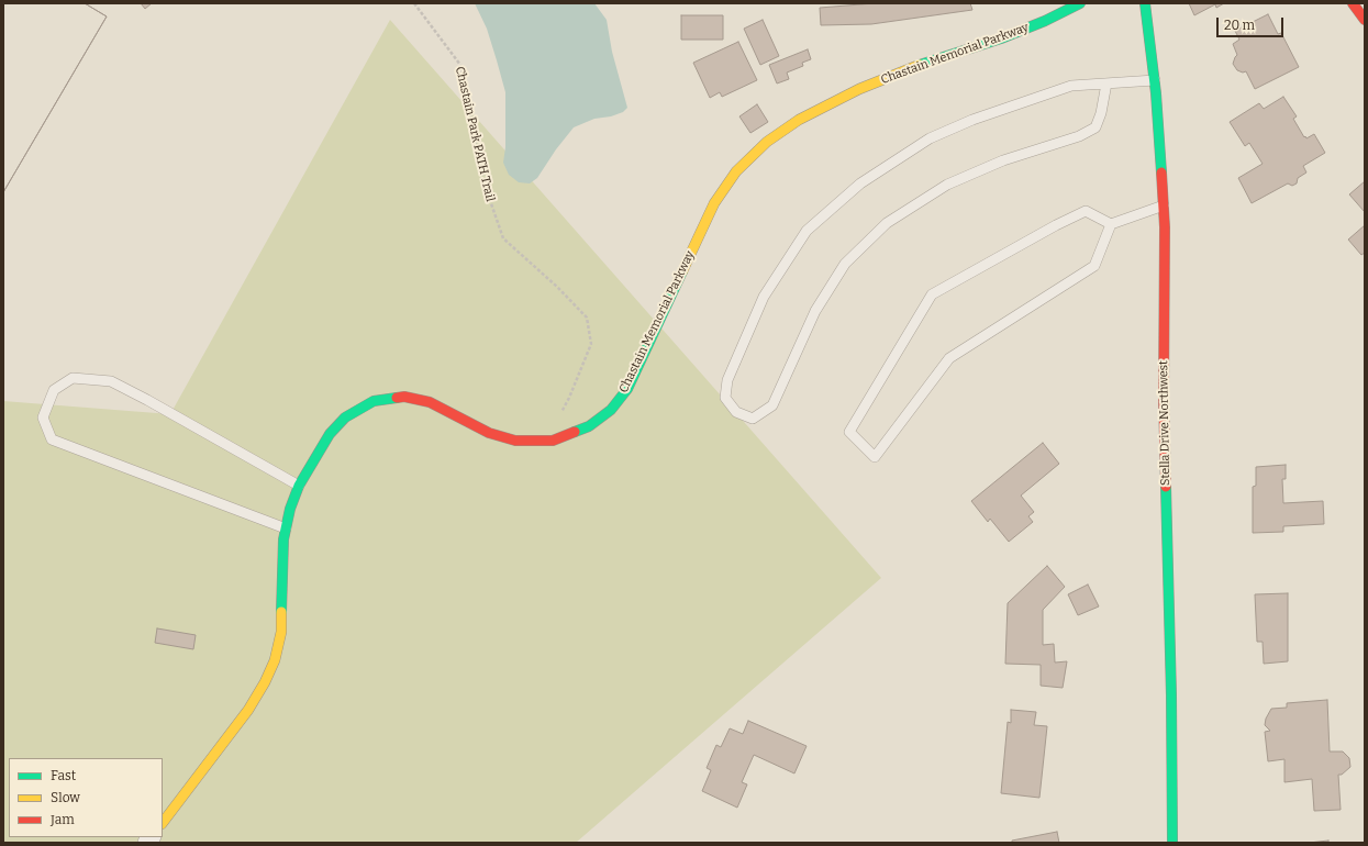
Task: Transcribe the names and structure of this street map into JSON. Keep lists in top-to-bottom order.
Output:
{
  "streets": {
    "street": ["Chastain Memorial Parkway", "Stella Drive Northwest"],
    "path": ["Chastain Park PATH Trail"]
  },
  "legend": ["Fast", "Slow", "Jam"],
  "scale_bar": "20 m"
}
